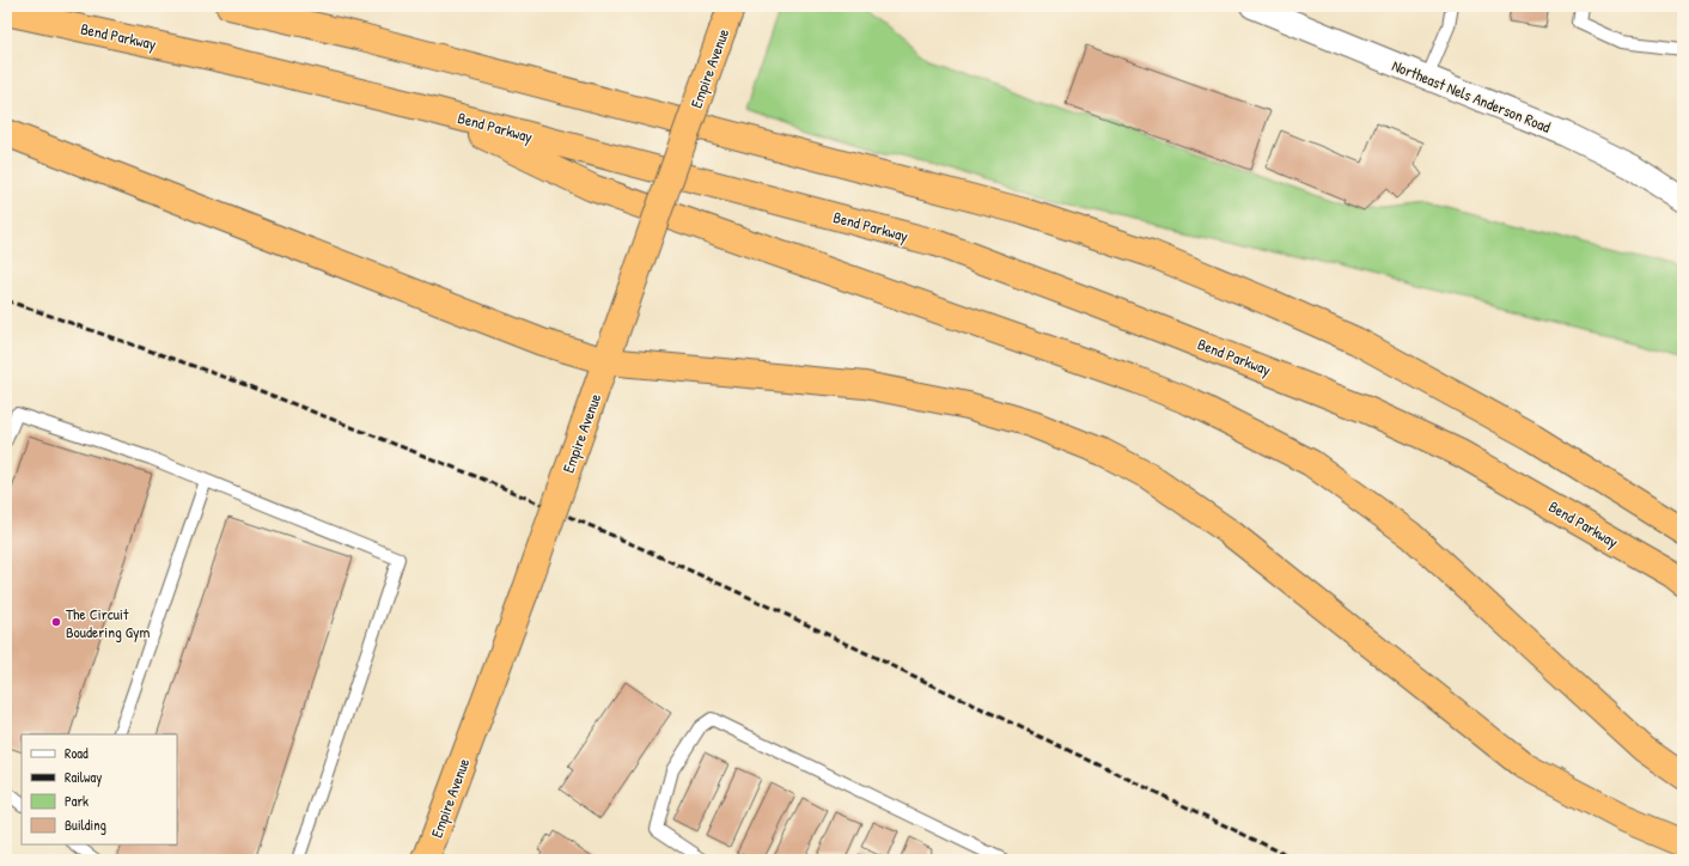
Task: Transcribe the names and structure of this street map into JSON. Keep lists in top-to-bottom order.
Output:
{
  "streets": {
    "highway": ["Bend Parkway", "Empire Avenue"],
    "street": ["Northeast Nels Anderson Road"]
  },
  "places": ["The Circuit Boudering Gym"],
  "legend": [
    "Road",
    "Railway",
    "Park",
    "Building"
  ]
}
